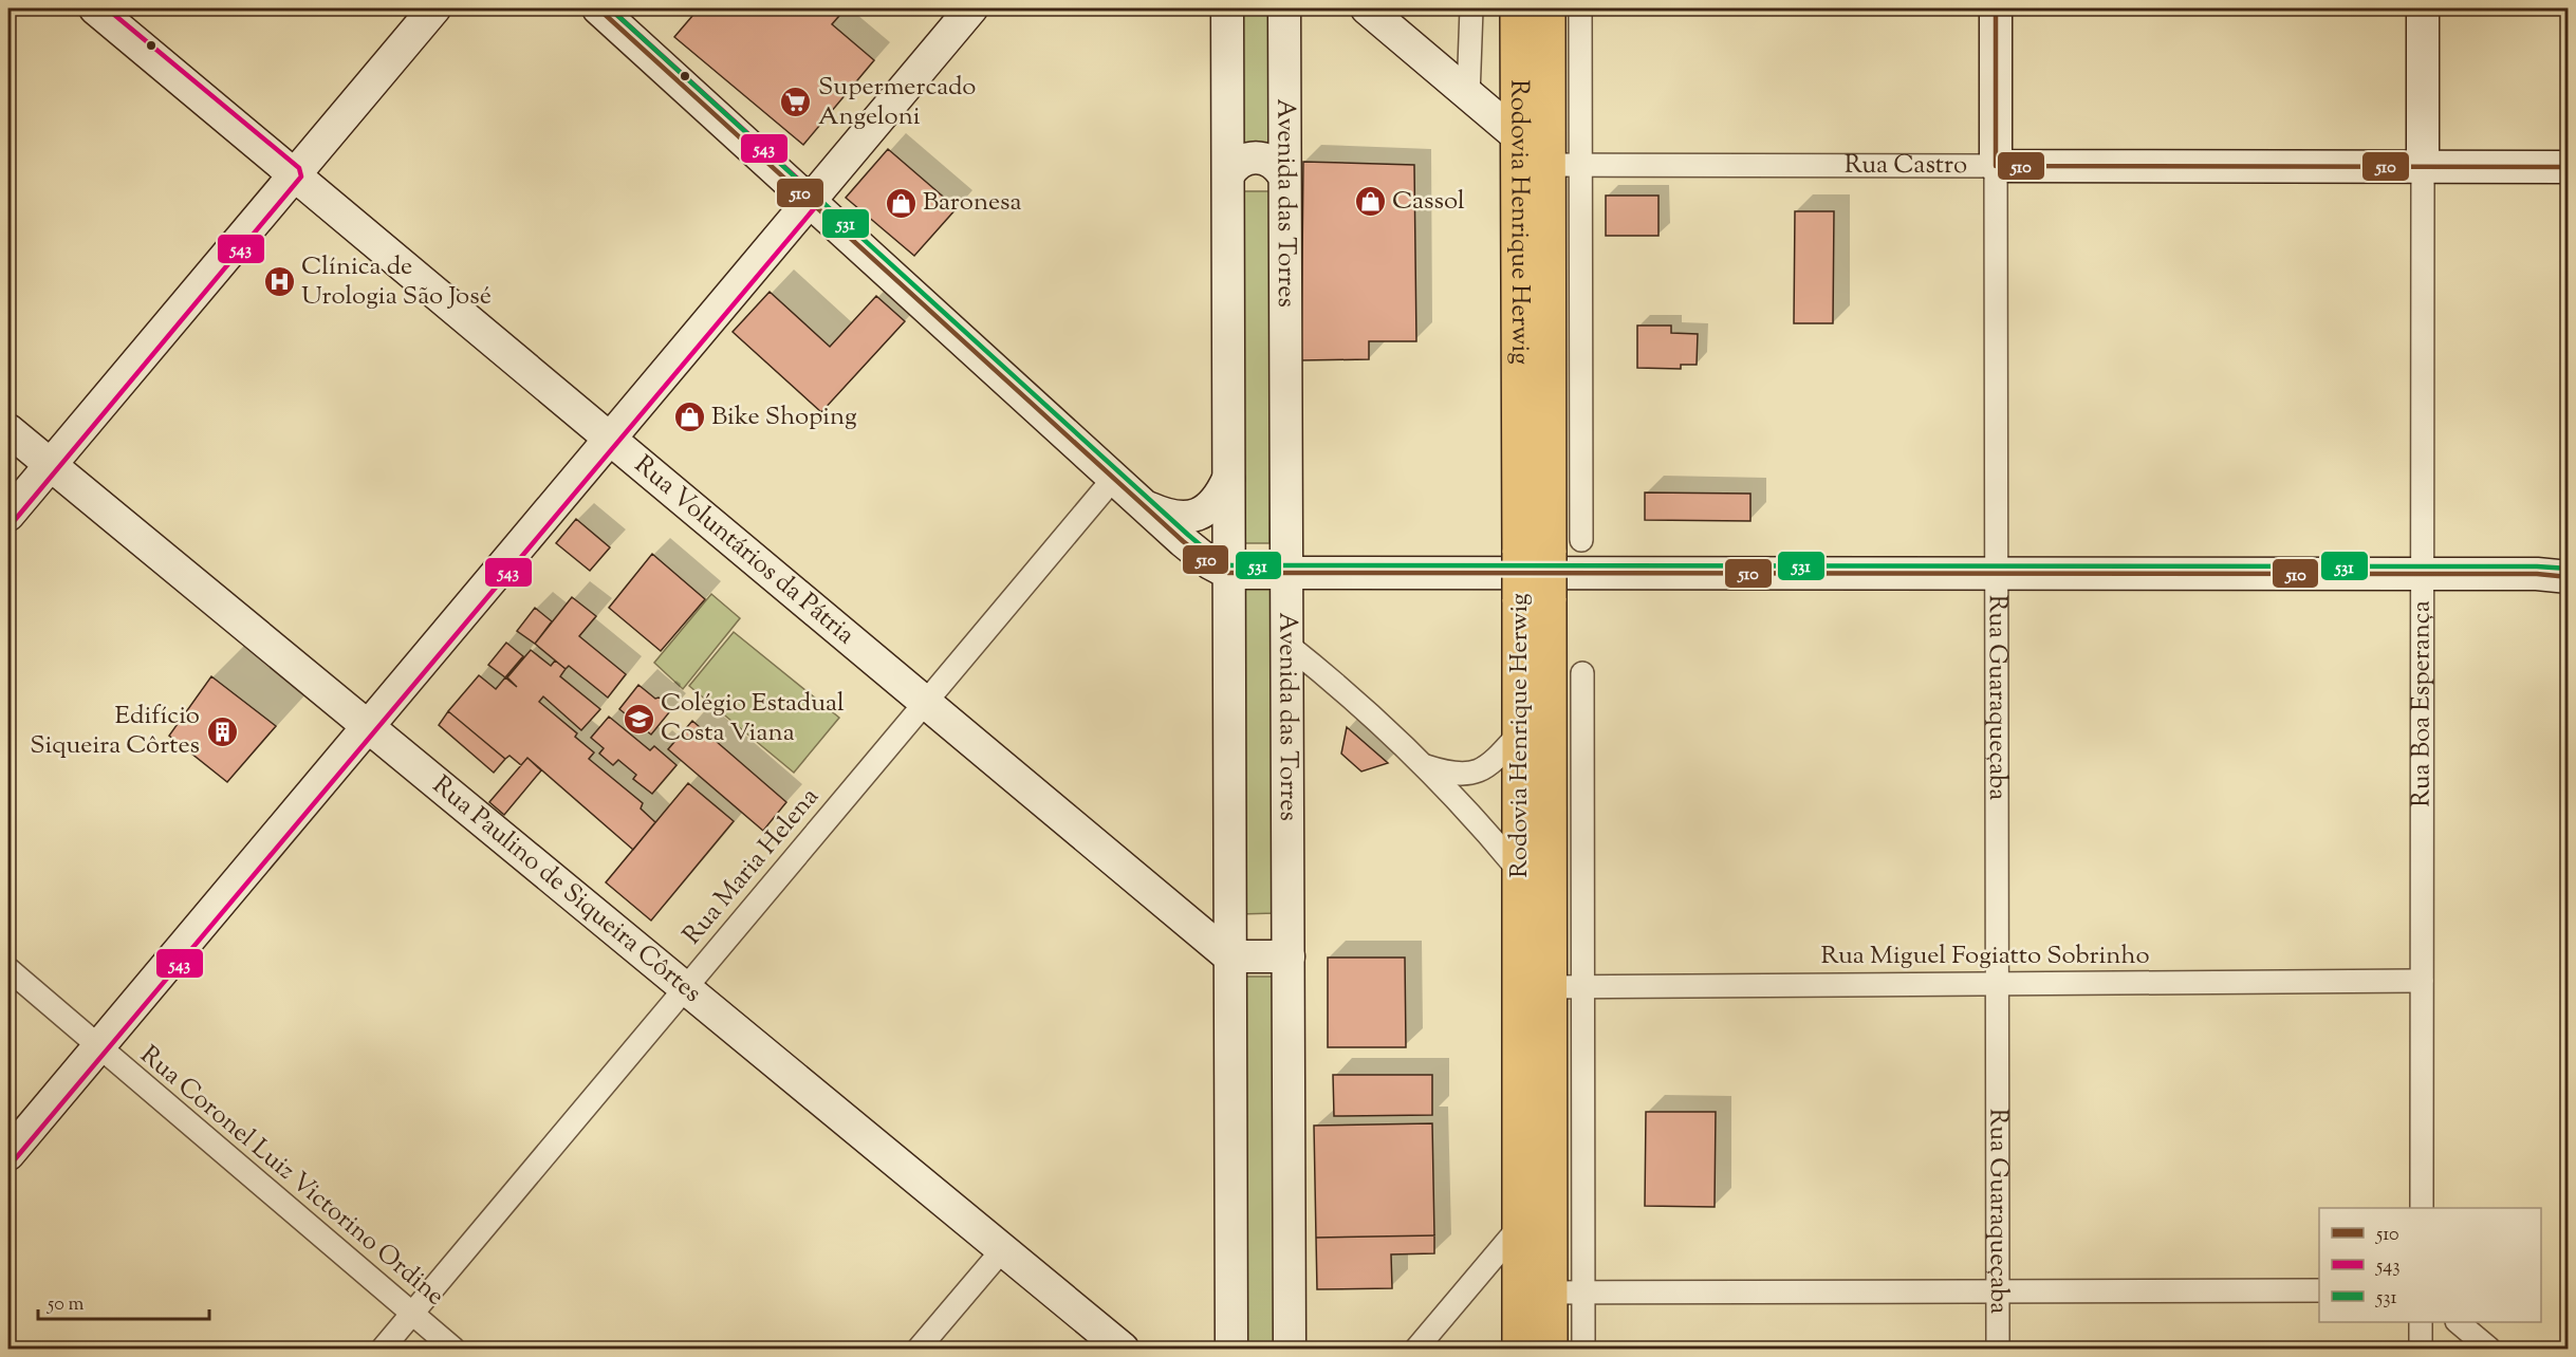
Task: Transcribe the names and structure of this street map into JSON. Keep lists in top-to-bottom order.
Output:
{
  "streets": {
    "highway": ["Rodovia Henrique Herwig"],
    "main road": [
      "Rua Castro",
      "Avenida das Torres",
      "Rua Voluntários da Pátria",
      "Rua Guaraqueçaba",
      "Rua Boa Esperança",
      "Rua Paulino de Siqueira Côrtes"
    ],
    "street": ["Rua Maria Helena", "Rua Miguel Fogiatto Sobrinho", "Rua Coronel Luiz Victorino Ordine"]
  },
  "crossings": [
    ["Rua Castro", "Rodovia Henrique Herwig"],
    ["Rua Castro", "Rua Guaraqueçaba"],
    ["Rua Castro", "Rua Boa Esperança"],
    ["Rodovia Henrique Herwig", "Rua Miguel Fogiatto Sobrinho"],
    ["Rua Voluntários da Pátria", "Rua Maria Helena"],
    ["Rua Guaraqueçaba", "Rua Miguel Fogiatto Sobrinho"],
    ["Rua Boa Esperança", "Rua Miguel Fogiatto Sobrinho"],
    ["Rua Maria Helena", "Rua Paulino de Siqueira Côrtes"],
    ["Rua Maria Helena", "Rua Coronel Luiz Victorino Ordine"]
  ],
  "places": {
    "supermarket": ["Supermercado Angeloni"],
    "shop": ["Cassol", "Baronesa", "Bike Shoping"],
    "hospital": ["Clínica de Urologia São José"],
    "school or university": ["Colégio Estadual Costa Viana"],
    "building": ["Edifício Siqueira Côrtes"]
  },
  "lines": ["transit line 510", "transit line 543", "transit line 531"],
  "legend": ["510", "543", "531"],
  "scale_bar": "50 m"
}
